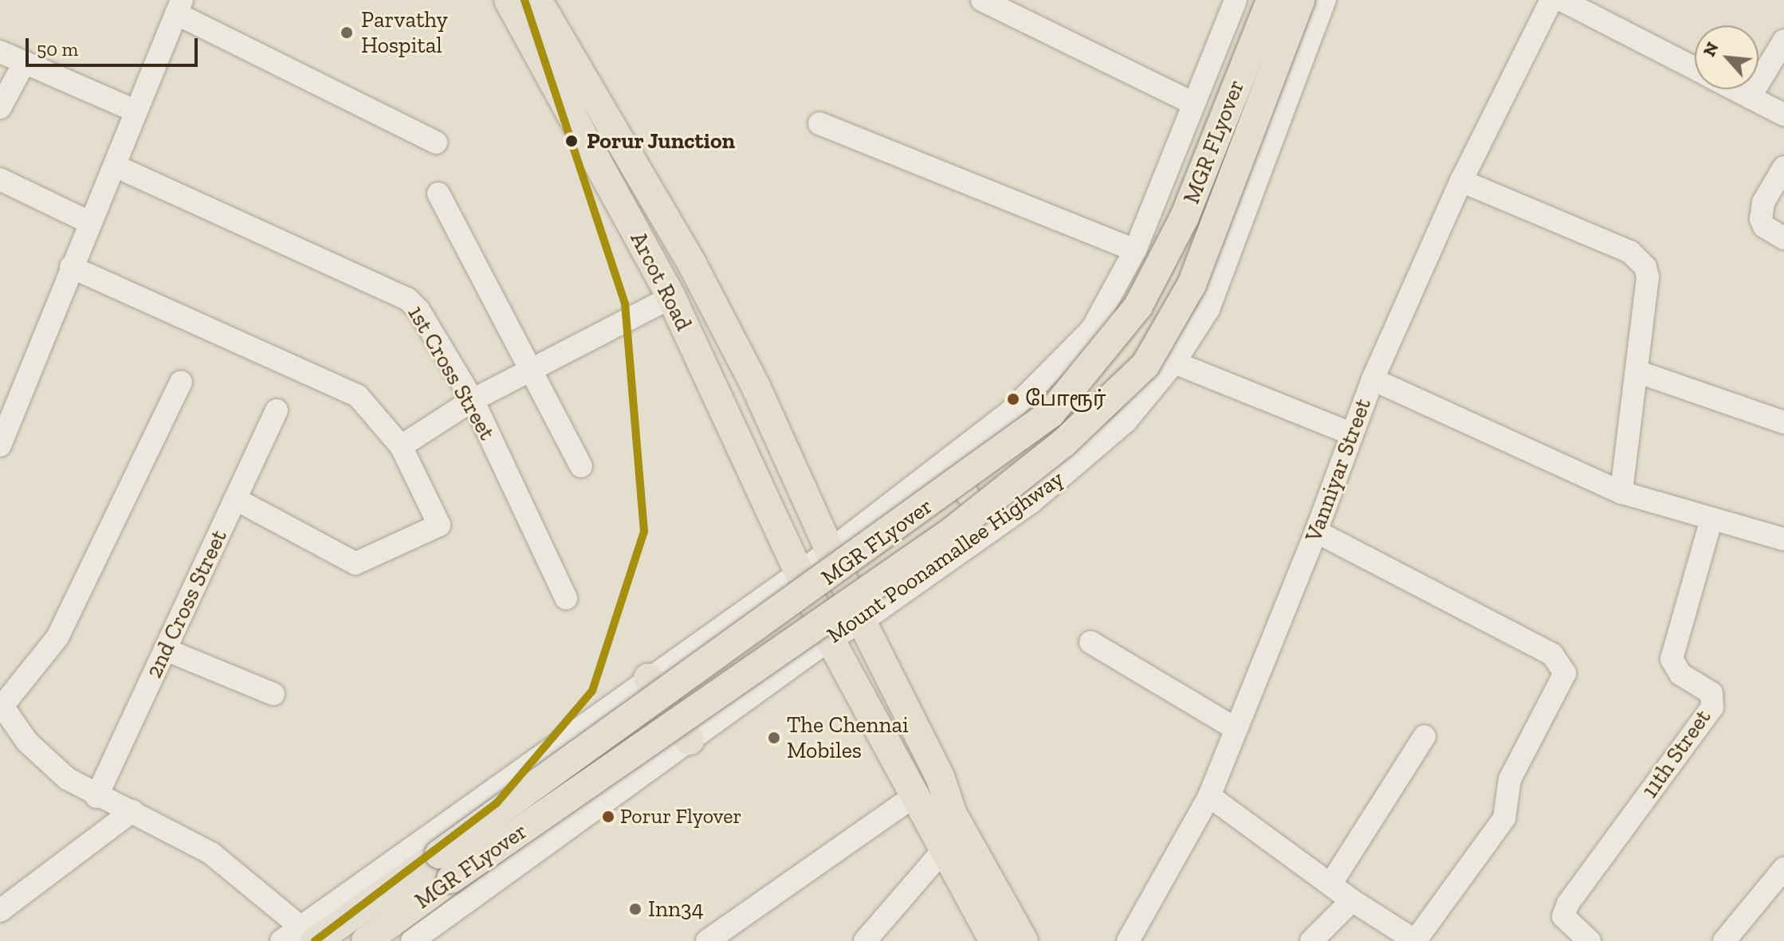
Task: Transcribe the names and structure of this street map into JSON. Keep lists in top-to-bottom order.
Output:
{
  "streets": {
    "main road": ["MGR FLyover", "Arcot Road"],
    "street": [
      "1st Cross Street",
      "Vanniyar Street",
      "Mount Poonamallee Highway",
      "2nd Cross Street",
      "11th Street"
    ]
  },
  "crossings": [
    ["Arcot Road", "Mount Poonamallee Highway"]
  ],
  "places": [
    "Parvathy Hospital",
    "Porur Junction",
    "போரூர்",
    "The Chennai Mobiles",
    "Porur Flyover",
    "Inn34"
  ],
  "scale_bar": "50 m",
  "north": "top left"
}
